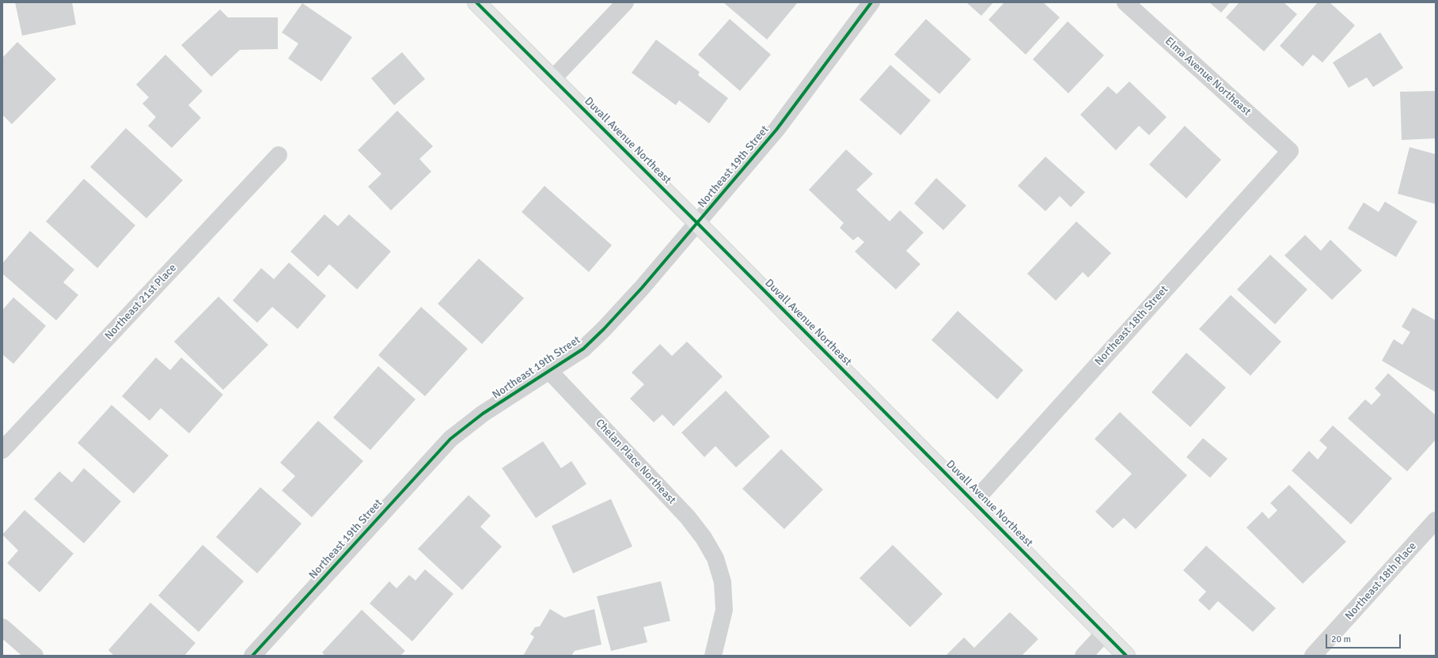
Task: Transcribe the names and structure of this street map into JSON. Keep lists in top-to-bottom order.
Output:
{
  "streets": {
    "main road": ["Duvall Avenue Northeast"],
    "street": [
      "Elma Avenue Northeast",
      "Northeast 19th Street",
      "Northeast 21st Place",
      "Northeast 18th Street",
      "Chelan Place Northeast",
      "Northeast 18th Place"
    ]
  },
  "crossings": [
    ["Elma Avenue Northeast", "Northeast 18th Street"],
    ["Duvall Avenue Northeast", "Northeast 19th Street"],
    ["Duvall Avenue Northeast", "Northeast 18th Street"],
    ["Northeast 19th Street", "Chelan Place Northeast"]
  ],
  "scale_bar": "20 m"
}
